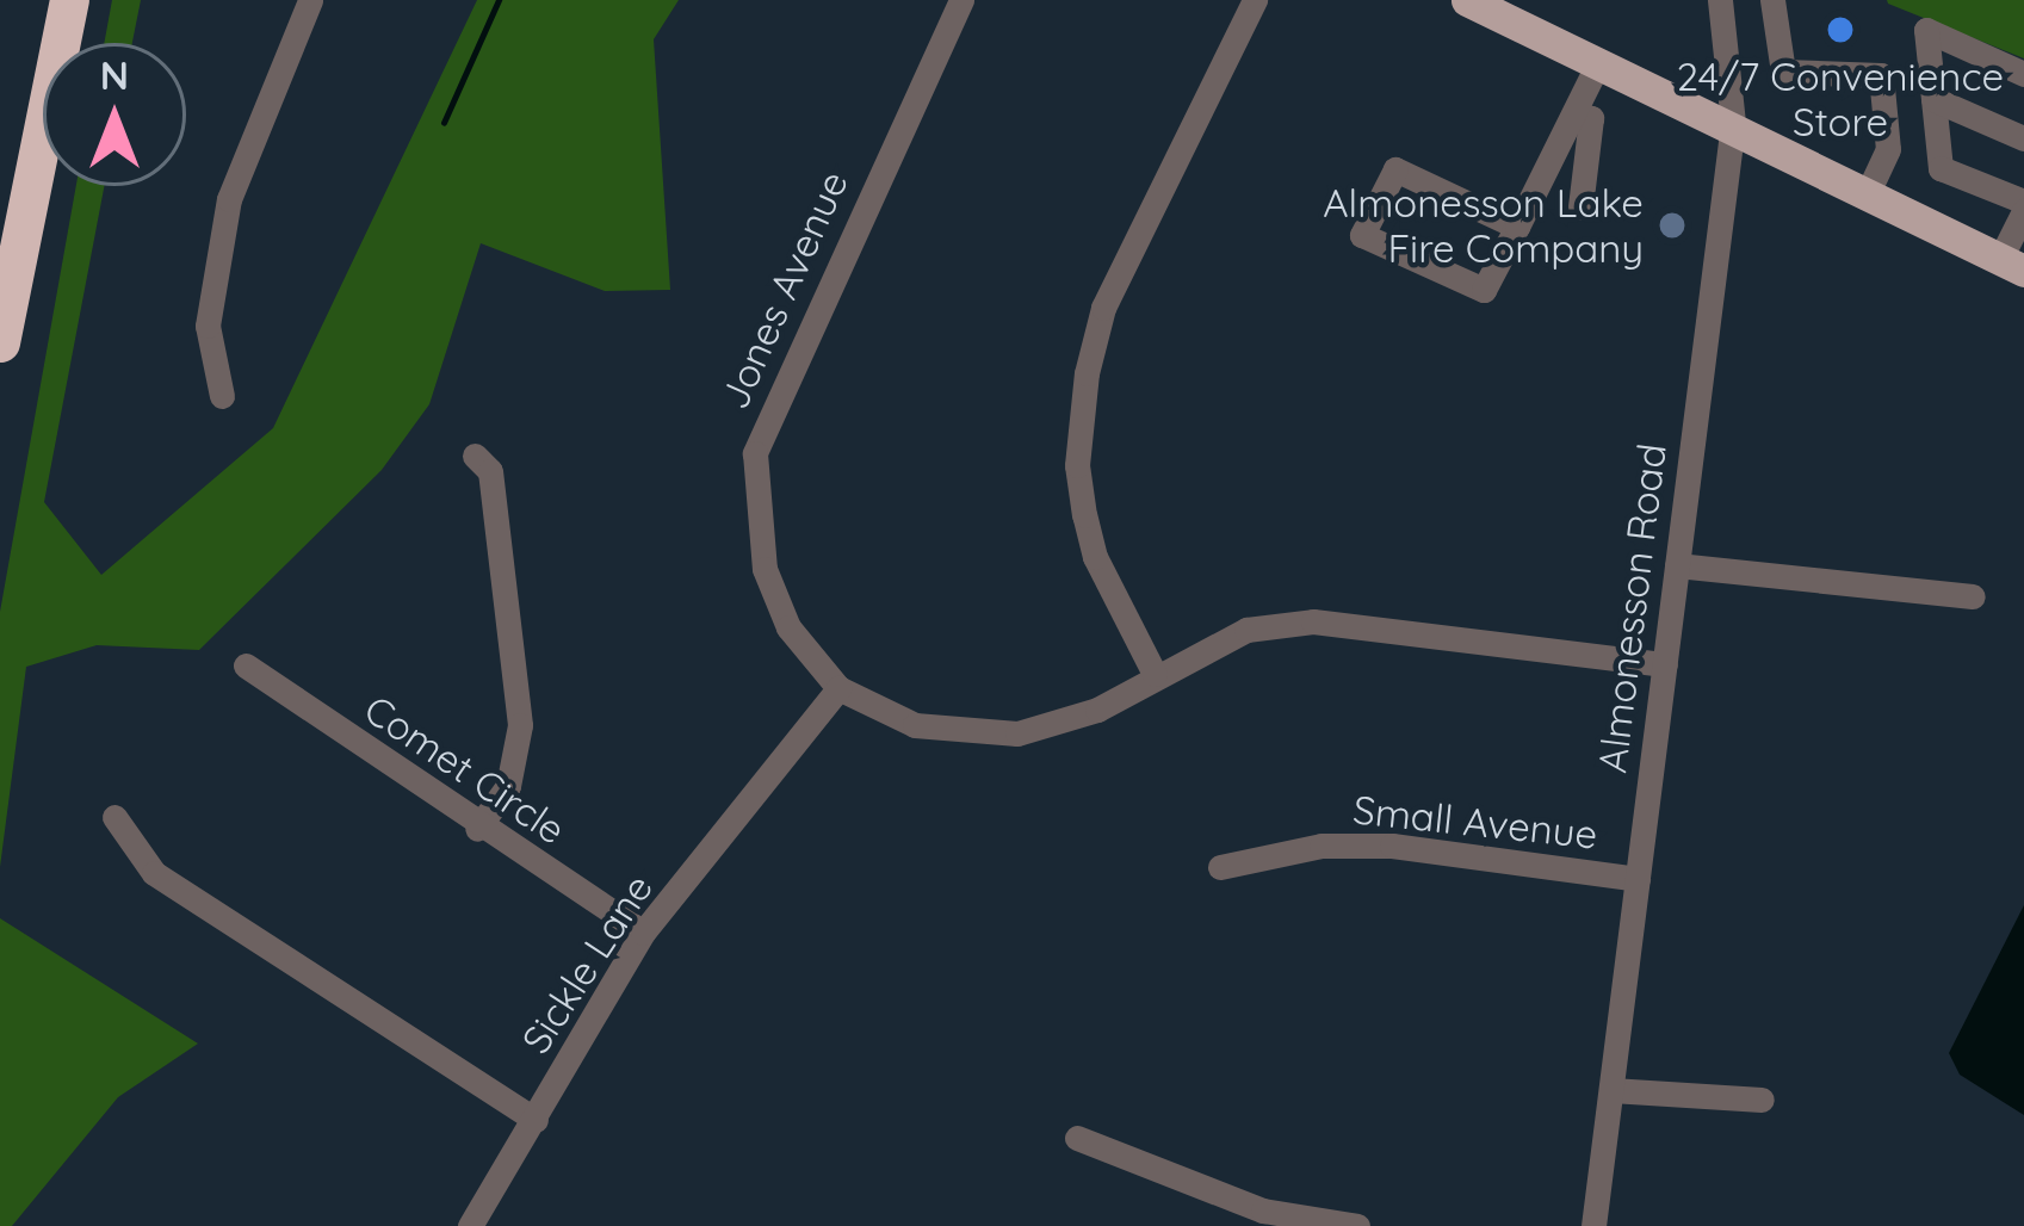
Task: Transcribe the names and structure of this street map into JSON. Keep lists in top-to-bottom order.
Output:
{
  "streets": {
    "street": [
      "Jones Avenue",
      "Almonesson Road",
      "Comet Circle",
      "Small Avenue",
      "Sickle Lane"
    ]
  },
  "crossings": [
    ["Jones Avenue", "Almonesson Road"],
    ["Jones Avenue", "Sickle Lane"],
    ["Almonesson Road", "Small Avenue"],
    ["Comet Circle", "Sickle Lane"]
  ],
  "places": ["24/7 Convenience Store", "Almonesson Lake Fire Company"],
  "north": "top"
}
